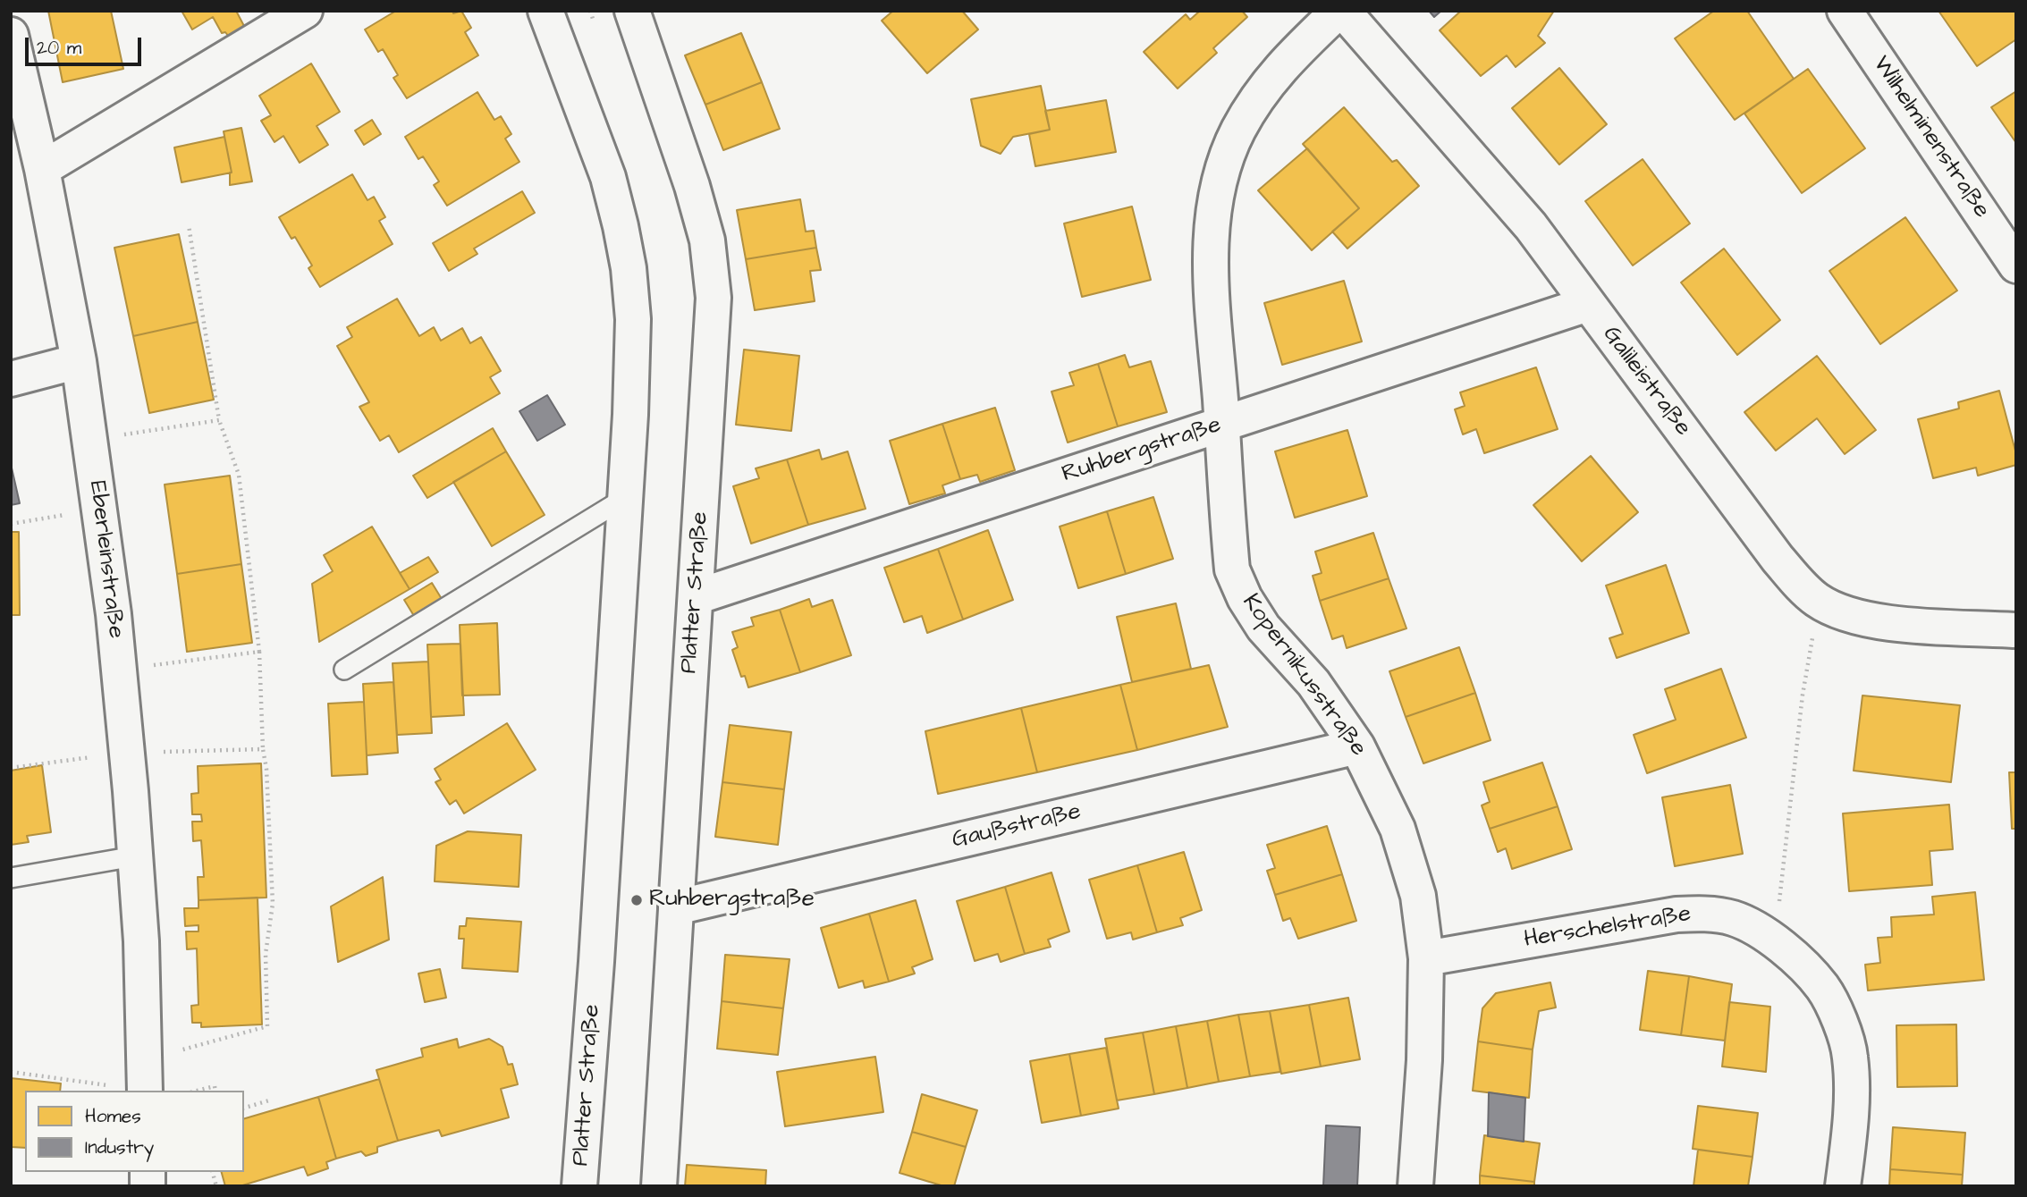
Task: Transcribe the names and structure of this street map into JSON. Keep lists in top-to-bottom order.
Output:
{
  "streets": {
    "street": [
      "Wilhelminenstraße",
      "Galileistraße",
      "Ruhbergstraße",
      "Eberleinstraße",
      "Platter Straße",
      "Kopernikusstraße",
      "Gaußstraße",
      "Herschelstraße"
    ]
  },
  "crossings": [
    ["Galileistraße", "Ruhbergstraße"],
    ["Galileistraße", "Kopernikusstraße"],
    ["Ruhbergstraße", "Platter Straße"],
    ["Ruhbergstraße", "Kopernikusstraße"],
    ["Platter Straße", "Gaußstraße"],
    ["Kopernikusstraße", "Gaußstraße"],
    ["Kopernikusstraße", "Herschelstraße"]
  ],
  "places": ["Ruhbergstraße"],
  "legend": ["Homes", "Industry"],
  "scale_bar": "20 m"
}
